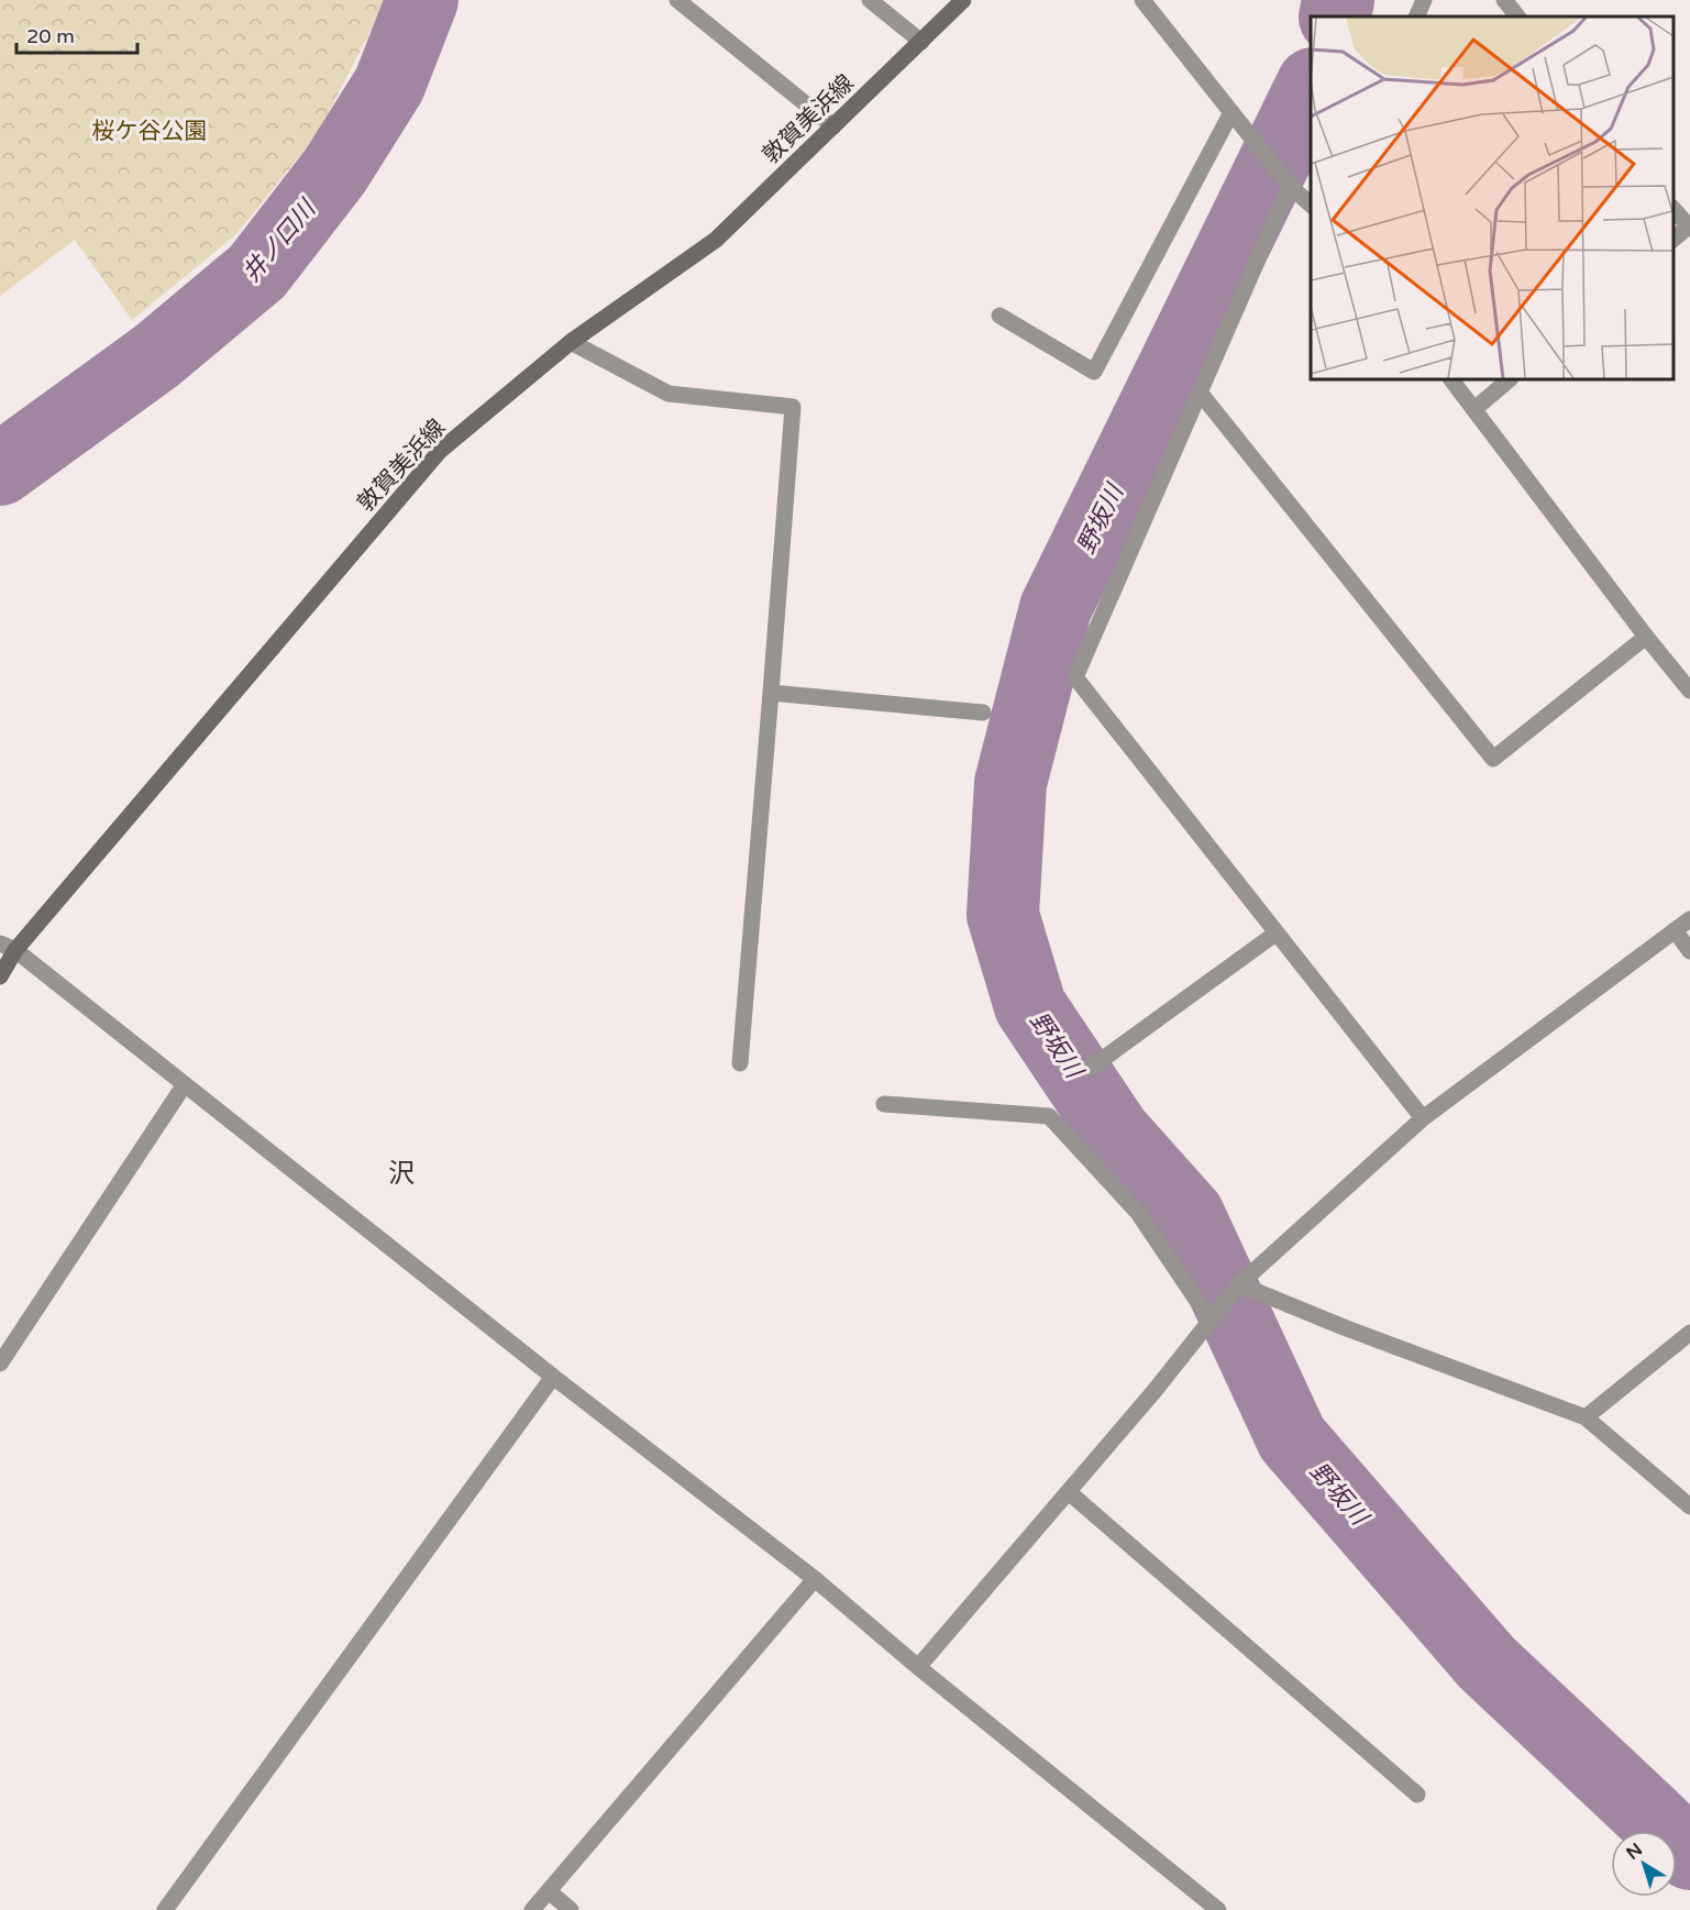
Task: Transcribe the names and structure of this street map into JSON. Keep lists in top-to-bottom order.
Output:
{
  "streets": {
    "main road": ["敦賀美浜線"]
  },
  "districts": ["沢"],
  "water": ["井ノ口川", "野坂川"],
  "parks": ["桜ケ谷公園"],
  "scale_bar": "20 m",
  "north": "top left"
}
